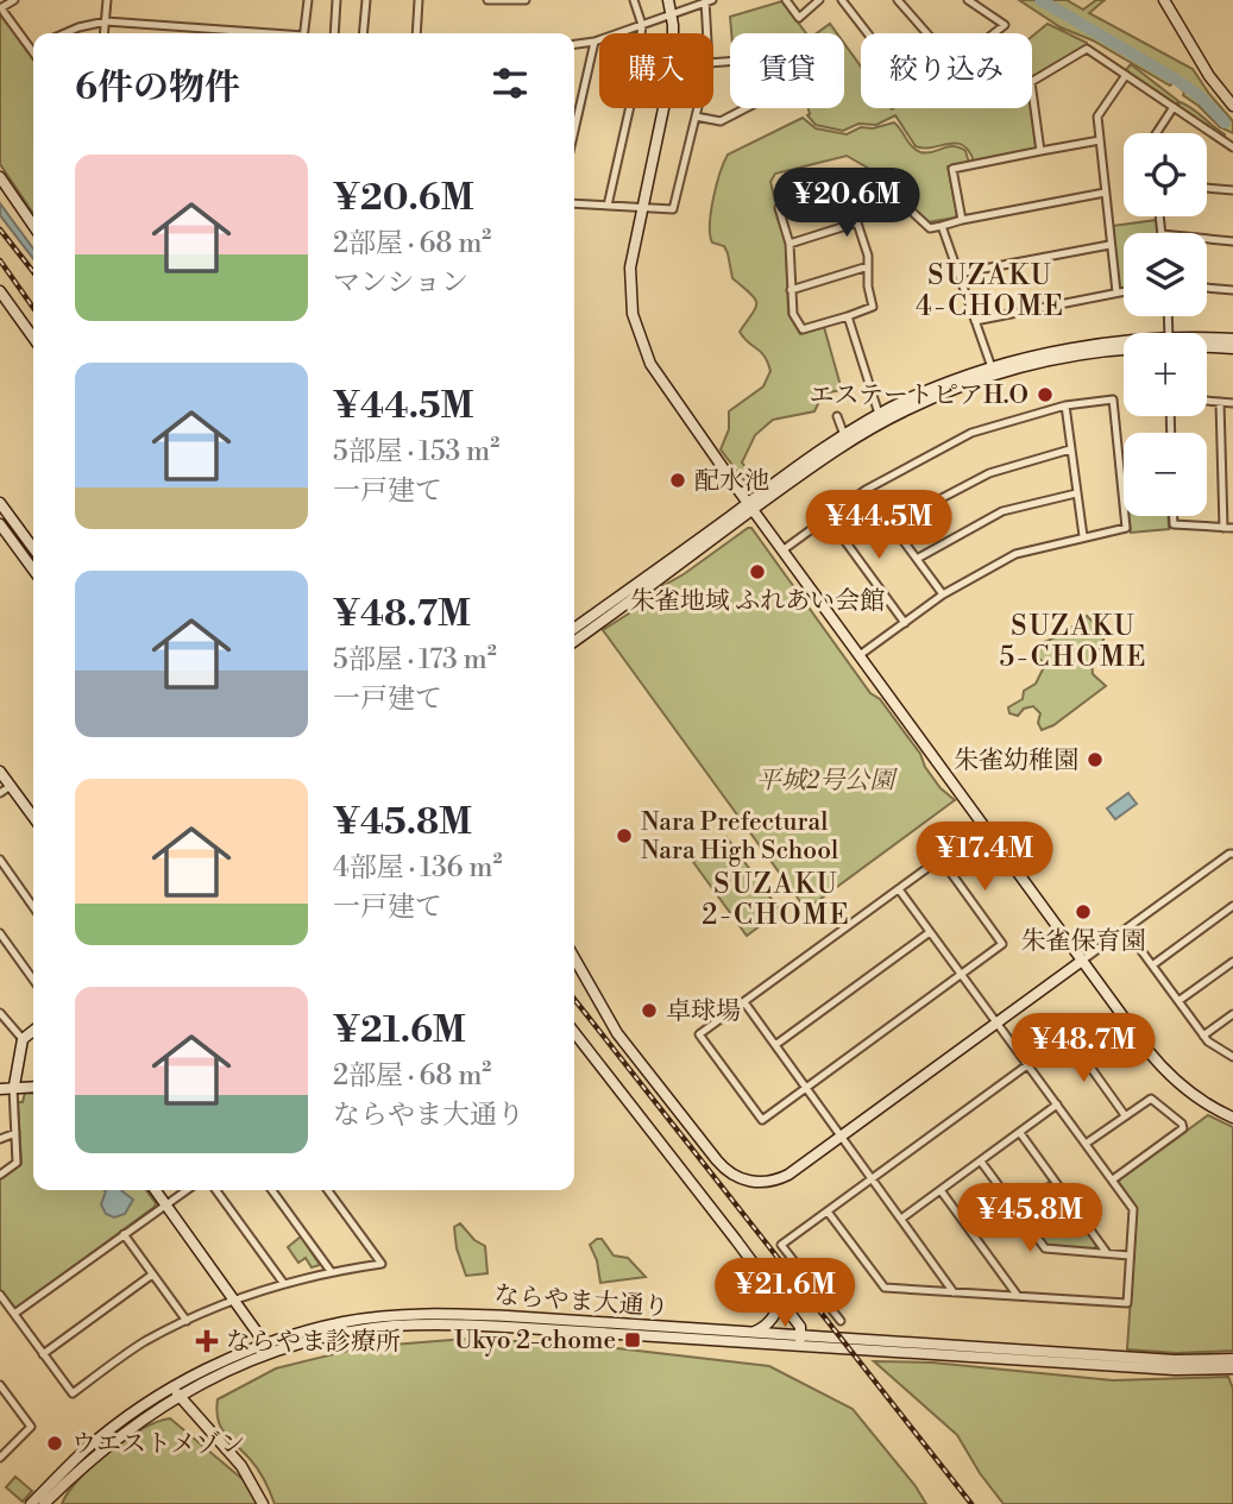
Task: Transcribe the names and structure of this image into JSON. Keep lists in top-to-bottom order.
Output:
{
  "streets": {
    "street": ["ならやま大通り"]
  },
  "districts": ["SUZAKU 4-CHOME", "SUZAKU 5-CHOME", "SUZAKU 2-CHOME"],
  "parks": ["平城2号公園"],
  "places": {
    "other": [
      "エステートピアH.O",
      "配水池",
      "朱雀地域 ふれあい会館",
      "朱雀幼稚園",
      "Nara Prefectural Nara High School",
      "朱雀保育園",
      "卓球場",
      "ウエストメゾン"
    ],
    "transit": ["Ukyo 2-chome"],
    "health": ["ならやま診療所"]
  },
  "page": {
    "chip": ["購入", "賃貸", "絞り込み"],
    "heading": "6件の物件",
    "map_buttons": ["+", "−"],
    "list": [
      {
        "name": "¥20.6M",
        "note": "2部屋 · 68 m² · マンション"
      },
      {
        "name": "¥44.5M",
        "note": "5部屋 · 153 m² · 一戸建て"
      },
      {
        "name": "¥48.7M",
        "note": "5部屋 · 173 m² · 一戸建て"
      },
      {
        "name": "¥45.8M",
        "note": "4部屋 · 136 m² · 一戸建て"
      },
      {
        "name": "¥21.6M",
        "note": "2部屋 · 68 m² · ならやま大通り"
      }
    ],
    "price": [
      "¥20.6M",
      "¥44.5M",
      "¥17.4M",
      "¥48.7M",
      "¥45.8M",
      "¥21.6M"
    ]
  }
}
